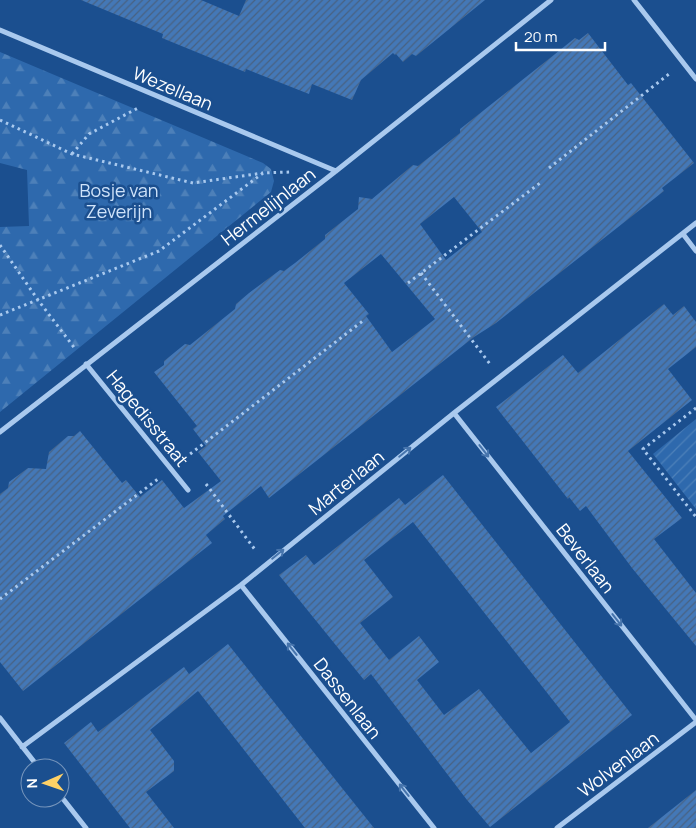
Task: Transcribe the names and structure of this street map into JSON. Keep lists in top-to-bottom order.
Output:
{
  "streets": {
    "street": [
      "Wezellaan",
      "Hermelijnlaan",
      "Hagedisstraat",
      "Marterlaan",
      "Beverlaan",
      "Dassenlaan",
      "Wolvenlaan"
    ]
  },
  "crossings": [
    ["Wezellaan", "Hermelijnlaan"],
    ["Hermelijnlaan", "Hagedisstraat"],
    ["Marterlaan", "Beverlaan"],
    ["Marterlaan", "Dassenlaan"],
    ["Beverlaan", "Wolvenlaan"]
  ],
  "one_way": ["Beverlaan", "Dassenlaan"],
  "parks": ["Bosje van Zeverijn"],
  "scale_bar": "20 m",
  "north": "left"
}
